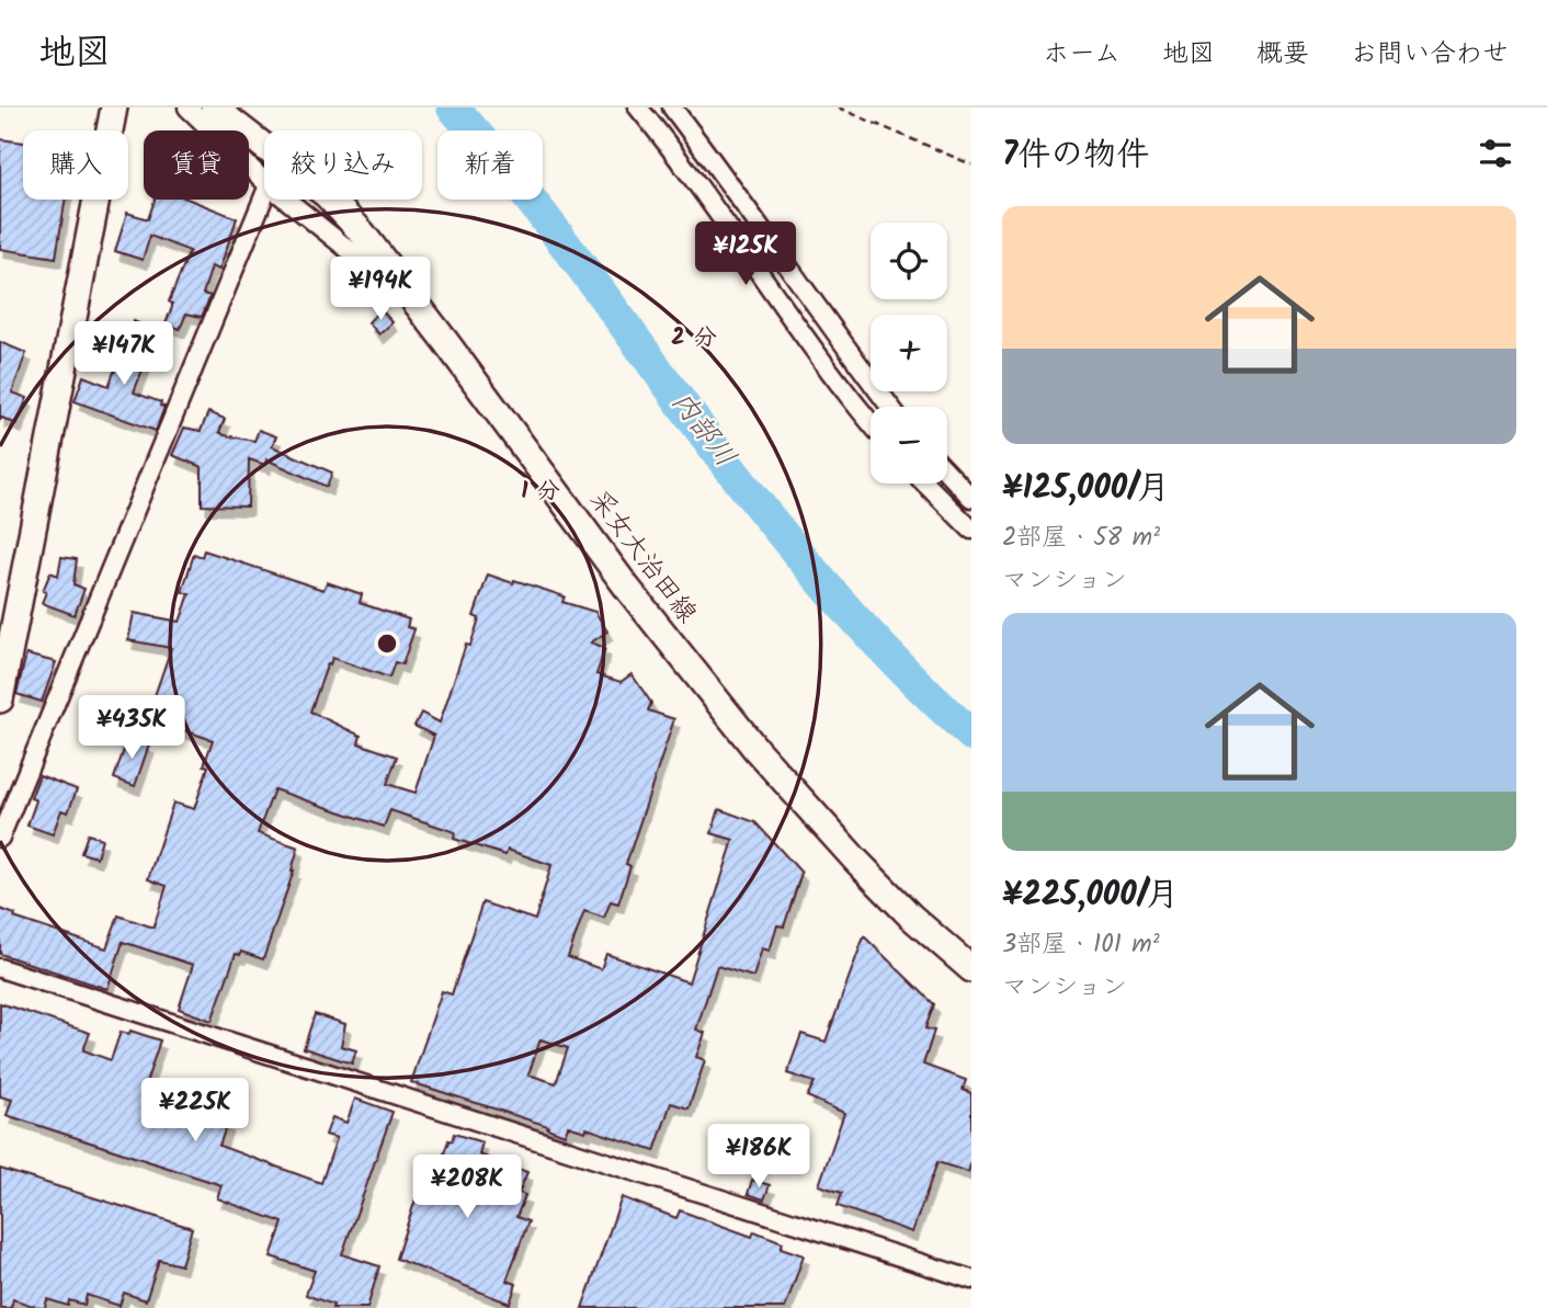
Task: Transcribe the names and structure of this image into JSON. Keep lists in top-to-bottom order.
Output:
{
  "streets": {
    "main road": ["采女大治田線"]
  },
  "water": ["内部川"],
  "page": {
    "header": "地図",
    "nav": [
      "ホーム",
      "地図",
      "概要",
      "お問い合わせ"
    ],
    "heading": "7件の物件",
    "chip": [
      "購入",
      "賃貸",
      "絞り込み",
      "新着"
    ],
    "list": [
      {
        "name": "¥125,000/月",
        "note": "2部屋 · 58 m² · マンション"
      },
      {
        "name": "¥225,000/月",
        "note": "3部屋 · 101 m² · マンション"
      }
    ],
    "price": [
      "¥125K",
      "¥194K",
      "¥147K",
      "¥435K",
      "¥225K",
      "¥186K",
      "¥208K"
    ],
    "map_buttons": ["+", "−"]
  },
  "rings": ["2 分", "1 分"]
}
